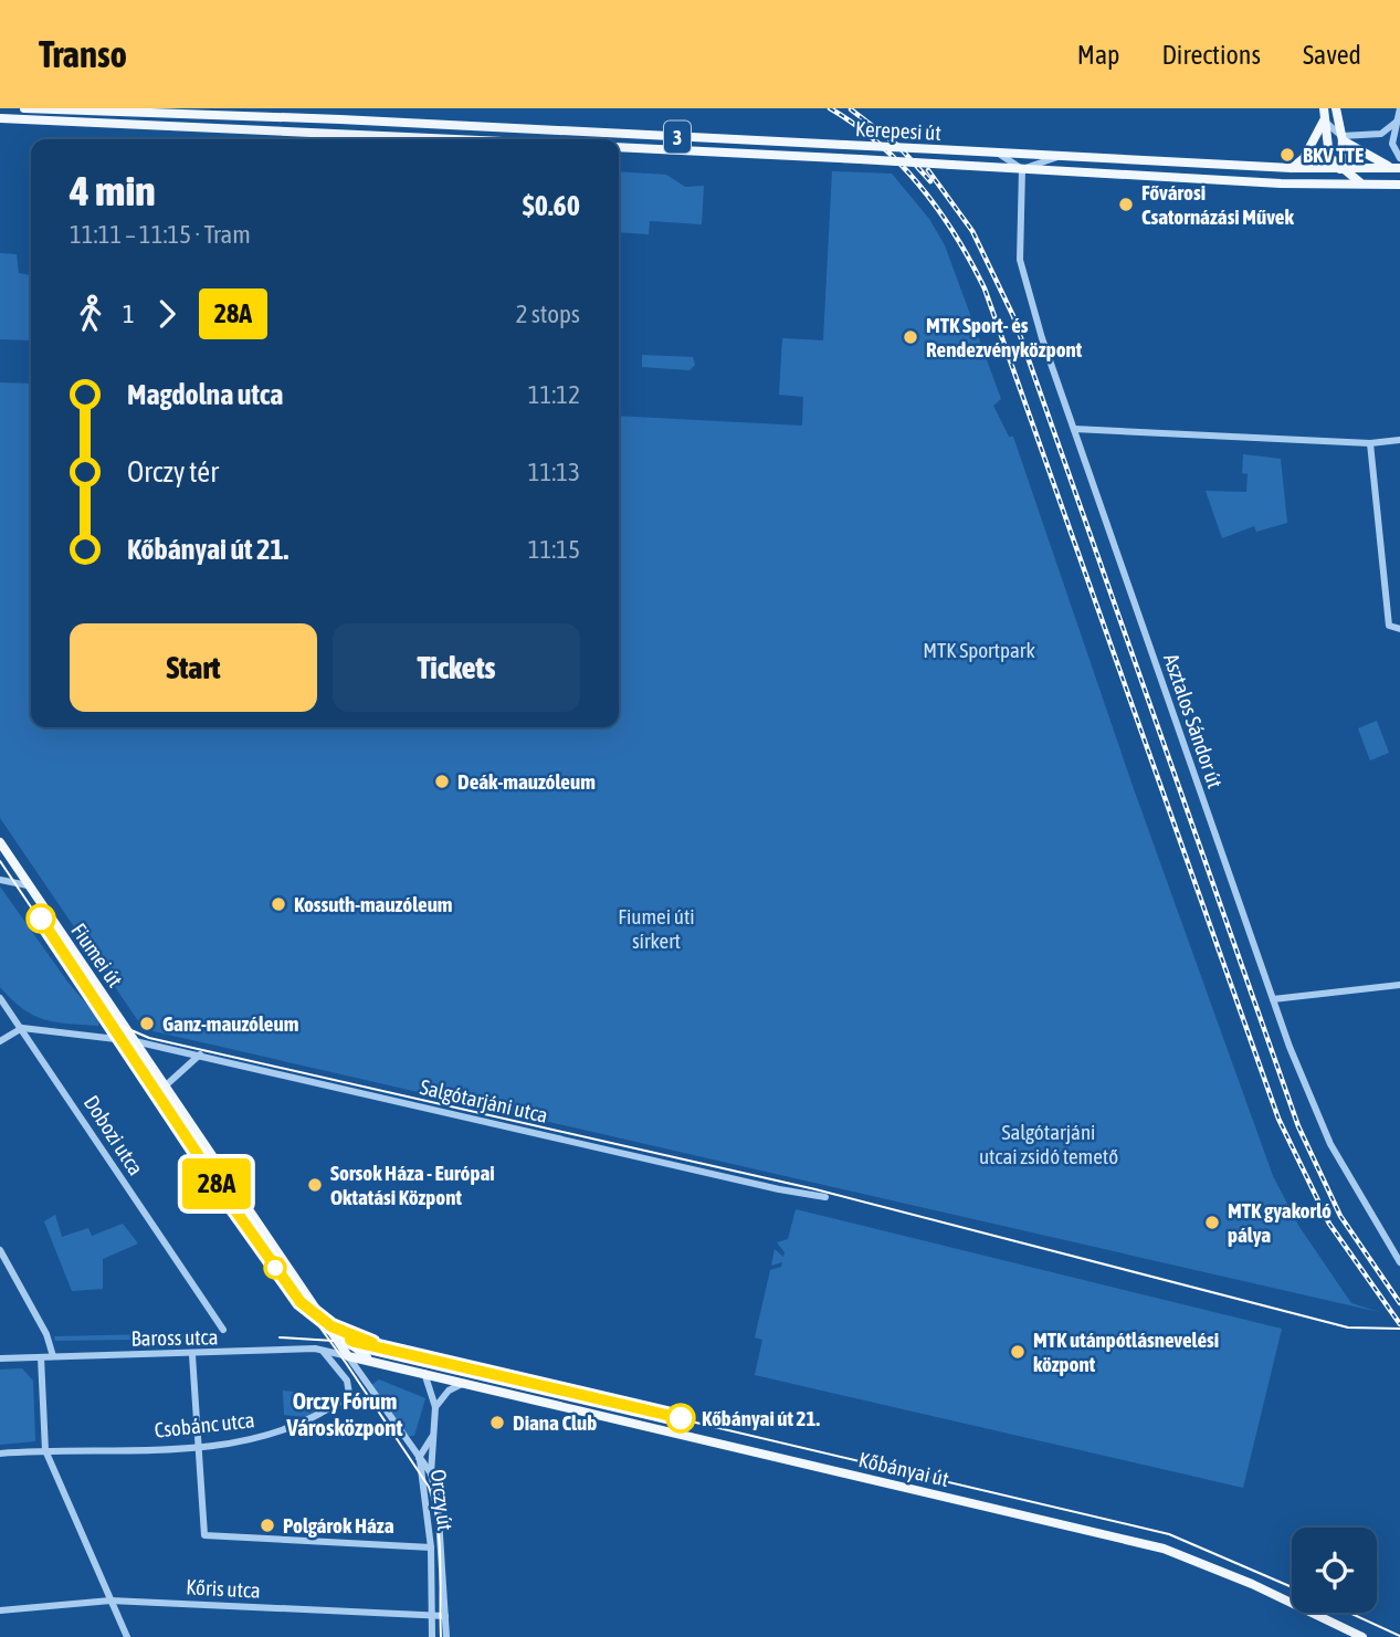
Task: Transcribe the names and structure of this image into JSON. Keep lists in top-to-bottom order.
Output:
{
  "streets": {
    "main road": [
      "Kerepesi út",
      "3",
      "Fiumei út",
      "Kőbányai út"
    ],
    "street": [
      "Asztalos Sándor út",
      "Salgótarjáni utca",
      "Dobozi utca",
      "Baross utca",
      "Csobánc utca",
      "Orczy út",
      "Kőris utca"
    ]
  },
  "crossings": [
    ["Kerepesi út", "Asztalos Sándor út"],
    ["Fiumei út", "Salgótarjáni utca"],
    ["Fiumei út", "Baross utca"],
    ["Fiumei út", "Kőbányai út"],
    ["Salgótarjáni utca", "Dobozi utca"],
    ["Baross utca", "Csobánc utca"],
    ["Baross utca", "Kőbányai út"],
    ["Orczy út", "Kőris utca"]
  ],
  "districts": ["Orczy Fórum Városközpont"],
  "parks": ["MTK Sportpark", "Fiumei úti sírkert", "Salgótarjáni utcai zsidó temető"],
  "places": [
    "BKV TTE",
    "Fővárosi Csatornázási Művek",
    "MTK Sport- és Rendezvényközpont",
    "Deák-mauzóleum",
    "Kossuth-mauzóleum",
    "Ganz-mauzóleum",
    "Sorsok Háza - Európai Oktatási Központ",
    "MTK gyakorló pálya",
    "MTK utánpótlásnevelési központ",
    "Kőbányai út 21.",
    "Diana Club",
    "Polgárok Háza"
  ],
  "lines": ["tram line 28A"],
  "page": {
    "header": "Transo",
    "nav": ["Map", "Directions", "Saved"],
    "on_map": "28A",
    "heading": ["4 min", "11:11 – 11:15 · Tram", "$0.60"],
    "legs": ["1", "28A", "2 stops"],
    "list": [
      {
        "name": "Magdolna utca",
        "value": "11:12"
      },
      {
        "name": "Orczy tér",
        "value": "11:13"
      },
      {
        "name": "Kőbányai út 21.",
        "value": "11:15"
      }
    ],
    "buttons": ["Start", "Tickets"]
  }
}
